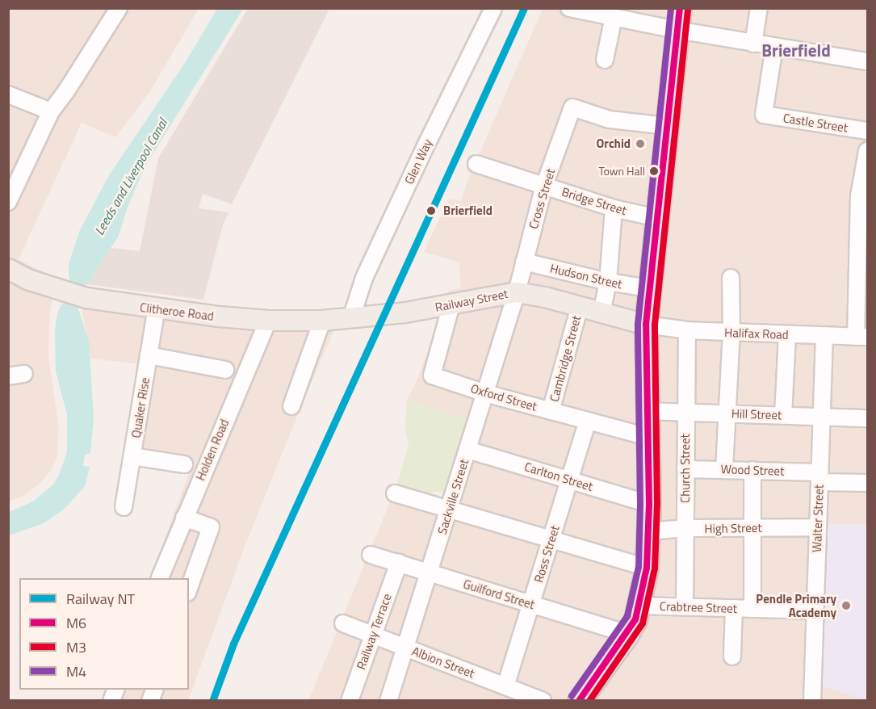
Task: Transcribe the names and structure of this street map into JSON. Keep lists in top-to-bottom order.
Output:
{
  "streets": {
    "main road": ["Railway Street", "Clitheroe Road"],
    "street": [
      "Castle Street",
      "Glen Way",
      "Cross Street",
      "Bridge Street",
      "Hudson Street",
      "Halifax Road",
      "Cambridge Street",
      "Oxford Street",
      "Quaker Rise",
      "Hill Street",
      "Holden Road",
      "Church Street",
      "Wood Street",
      "Carlton Street",
      "Sackville Street",
      "Walter Street",
      "High Street",
      "Ross Street",
      "Guilford Street",
      "Crabtree Street",
      "Railway Terrace",
      "Albion Street"
    ]
  },
  "crossings": [
    ["Glen Way", "Railway Street"],
    ["Glen Way", "Clitheroe Road"],
    ["Cross Street", "Bridge Street"],
    ["Cross Street", "Hudson Street"],
    ["Cross Street", "Railway Street"],
    ["Cross Street", "Sackville Street"],
    ["Railway Street", "Clitheroe Road"],
    ["Railway Street", "Halifax Road"],
    ["Railway Street", "Cambridge Street"],
    ["Railway Street", "Oxford Street"],
    ["Railway Street", "Sackville Street"],
    ["Clitheroe Road", "Quaker Rise"],
    ["Clitheroe Road", "Holden Road"],
    ["Halifax Road", "Church Street"],
    ["Halifax Road", "Walter Street"],
    ["Cambridge Street", "Oxford Street"],
    ["Oxford Street", "Sackville Street"],
    ["Oxford Street", "Ross Street"],
    ["Hill Street", "Church Street"],
    ["Hill Street", "Walter Street"],
    ["Church Street", "Wood Street"],
    ["Church Street", "High Street"],
    ["Church Street", "Crabtree Street"],
    ["Wood Street", "Walter Street"],
    ["Carlton Street", "Sackville Street"],
    ["Carlton Street", "Ross Street"],
    ["Sackville Street", "Guilford Street"],
    ["Sackville Street", "Albion Street"],
    ["Walter Street", "High Street"],
    ["Walter Street", "Crabtree Street"],
    ["Ross Street", "Guilford Street"],
    ["Ross Street", "Albion Street"],
    ["Guilford Street", "Railway Terrace"],
    ["Railway Terrace", "Albion Street"]
  ],
  "districts": ["Brierfield"],
  "water": ["Leeds and Liverpool Canal"],
  "places": [
    "Orchid",
    "Town Hall",
    "Brierfield",
    "Pendle Primary Academy"
  ],
  "lines": [
    "rail line NT",
    "transit line M6",
    "transit line M4",
    "transit line M3"
  ],
  "legend": [
    "Railway NT",
    "M6",
    "M3",
    "M4"
  ]
}
